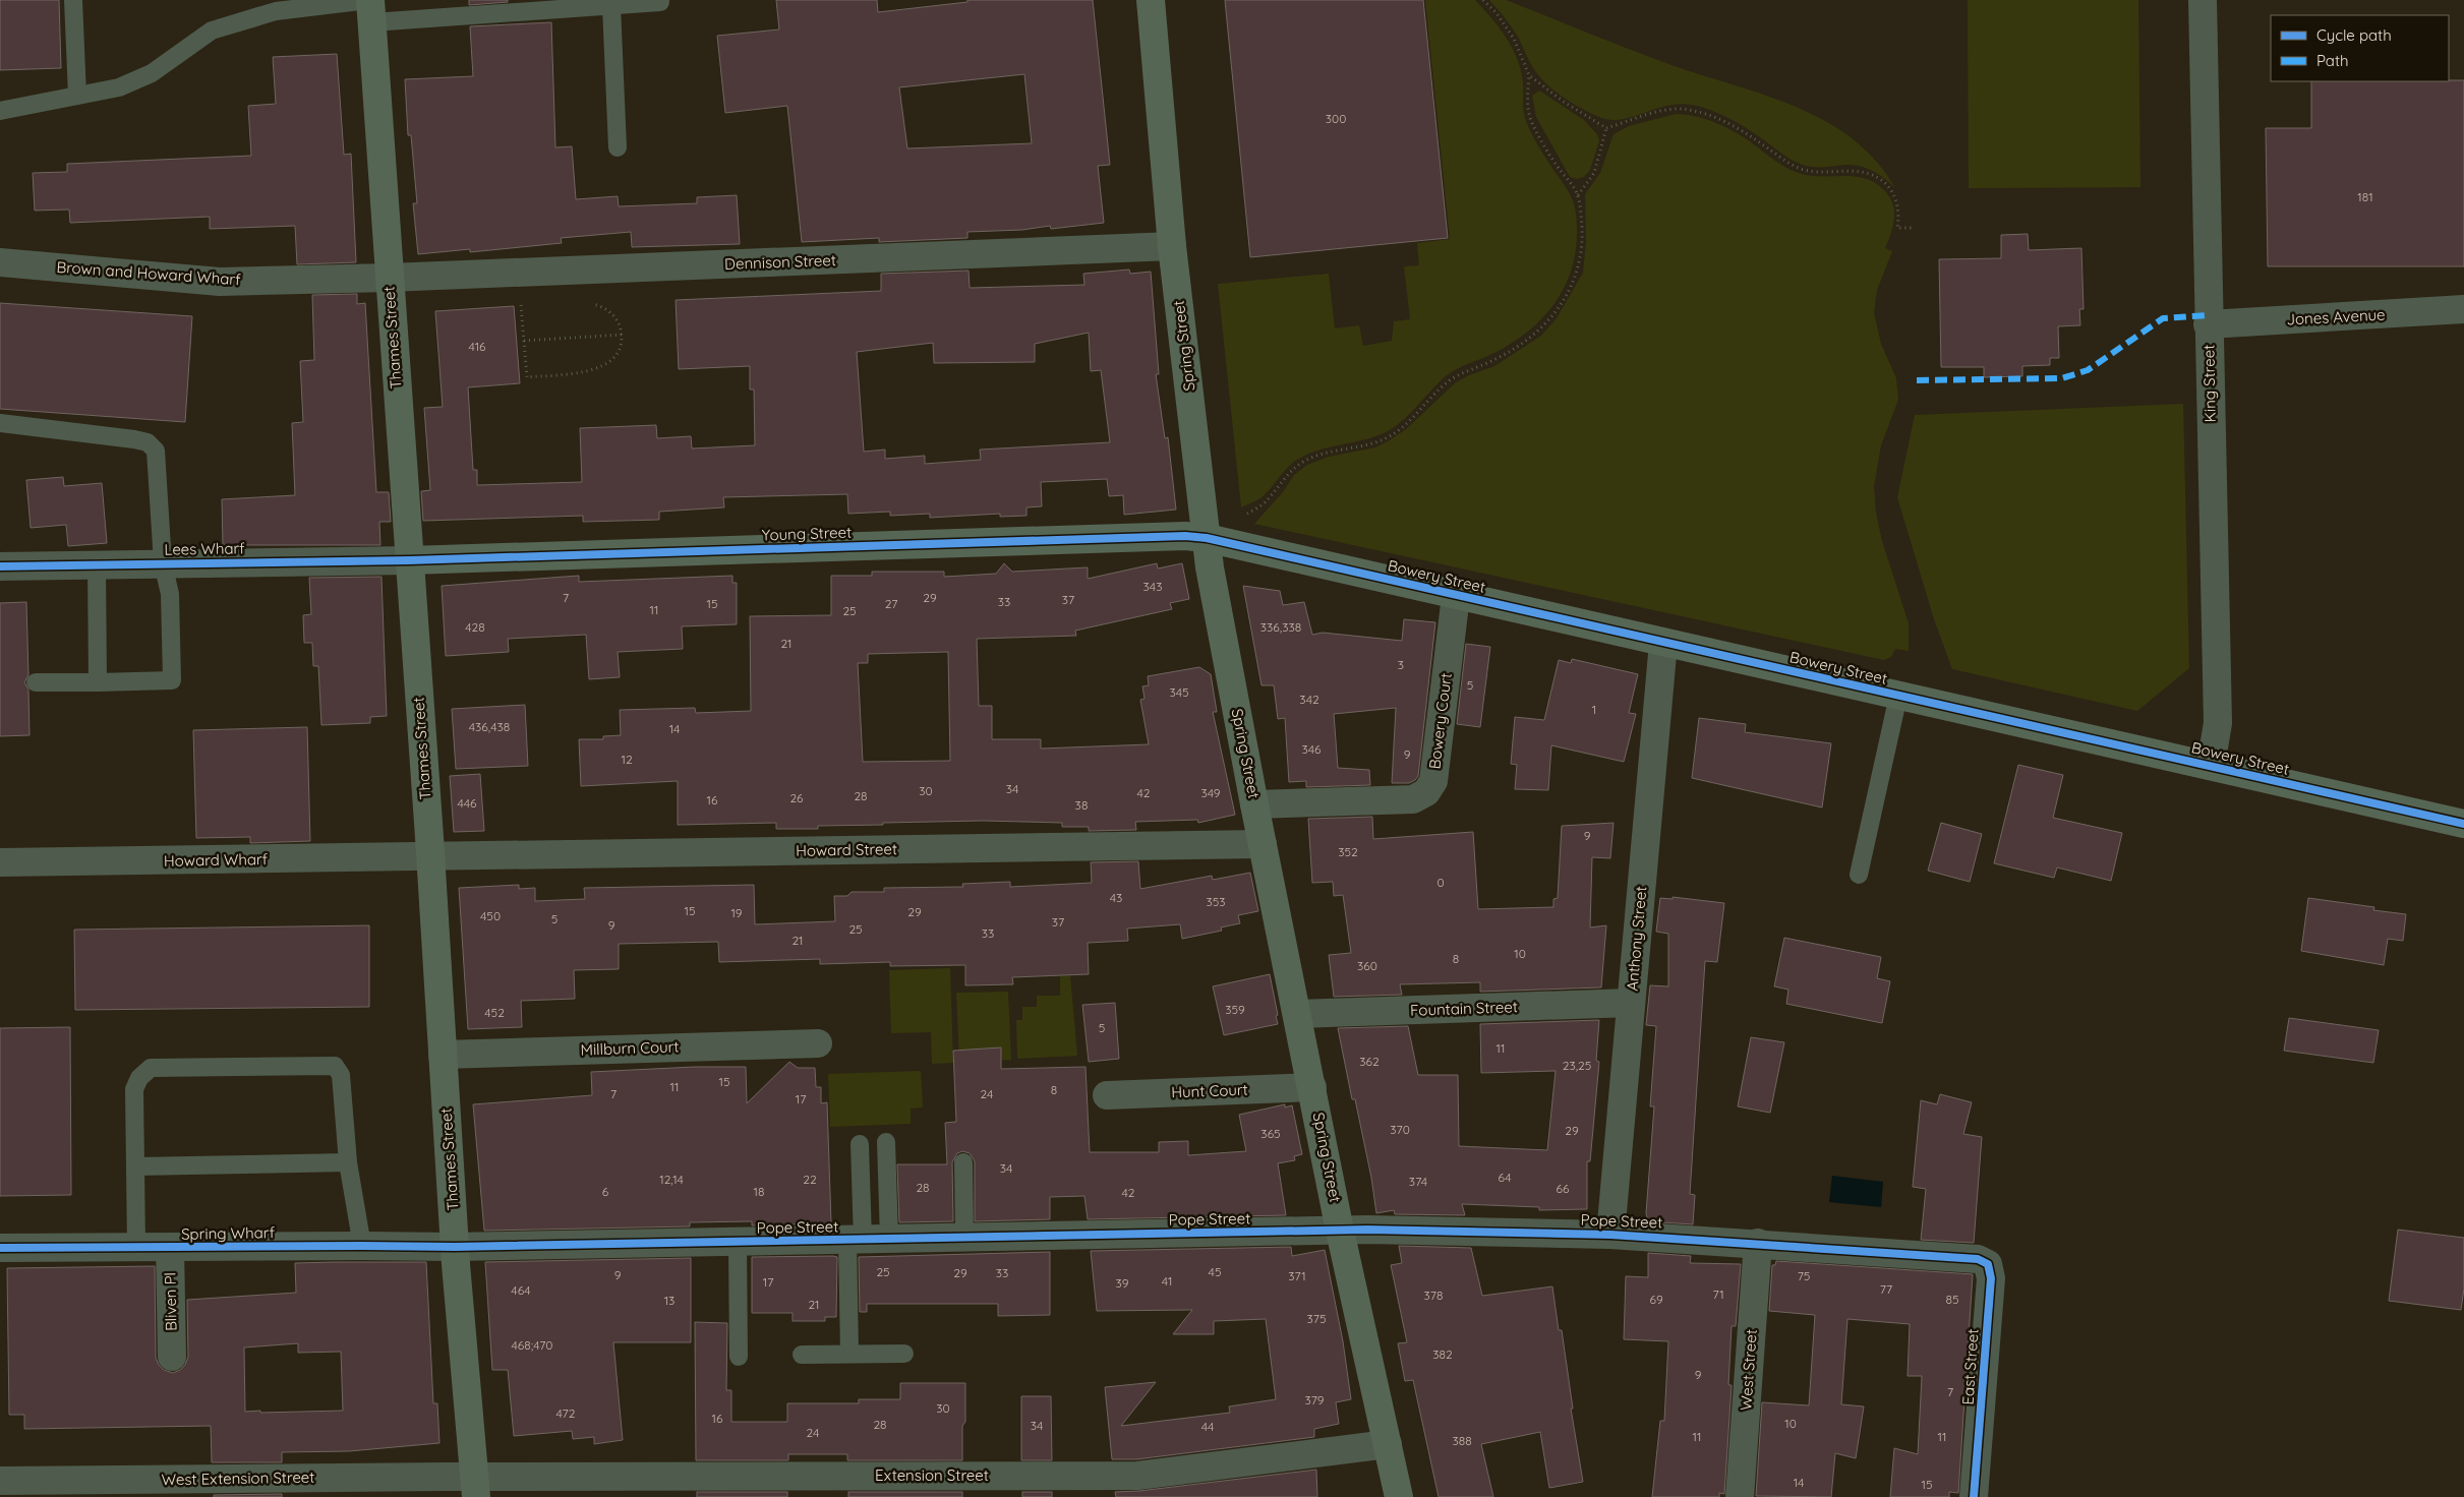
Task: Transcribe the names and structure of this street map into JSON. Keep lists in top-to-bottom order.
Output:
{
  "streets": {
    "main road": [
      "Thames Street",
      "Spring Street",
      "Young Street",
      "Bowery Street"
    ],
    "street": [
      "Dennison Street",
      "Brown and Howard Wharf",
      "Jones Avenue",
      "King Street",
      "Lees Wharf",
      "Bowery Court",
      "Howard Street",
      "Howard Wharf",
      "Anthony Street",
      "Fountain Street",
      "Millburn Court",
      "Hunt Court",
      "Pope Street",
      "Spring Wharf",
      "Bliven Pl",
      "East Street",
      "West Street",
      "Extension Street",
      "West Extension Street"
    ]
  },
  "crossings": [
    ["Dennison Street", "Brown and Howard Wharf"],
    ["Dennison Street", "Thames Street"],
    ["Dennison Street", "Spring Street"],
    ["Brown and Howard Wharf", "Thames Street"],
    ["Jones Avenue", "King Street"],
    ["Thames Street", "Young Street"],
    ["Thames Street", "Lees Wharf"],
    ["Thames Street", "Howard Street"],
    ["Thames Street", "Howard Wharf"],
    ["Thames Street", "Millburn Court"],
    ["Thames Street", "Pope Street"],
    ["Thames Street", "Spring Wharf"],
    ["Thames Street", "Extension Street"],
    ["Thames Street", "West Extension Street"],
    ["Spring Street", "Young Street"],
    ["Spring Street", "Bowery Street"],
    ["Spring Street", "Bowery Court"],
    ["Spring Street", "Howard Street"],
    ["Spring Street", "Fountain Street"],
    ["Spring Street", "Hunt Court"],
    ["Spring Street", "Pope Street"],
    ["Spring Street", "Extension Street"],
    ["King Street", "Bowery Street"],
    ["Young Street", "Lees Wharf"],
    ["Young Street", "Bowery Street"],
    ["Bowery Street", "Bowery Court"],
    ["Bowery Street", "Anthony Street"],
    ["Howard Street", "Howard Wharf"],
    ["Anthony Street", "Fountain Street"],
    ["Anthony Street", "Pope Street"],
    ["Pope Street", "Spring Wharf"],
    ["Pope Street", "East Street"],
    ["Pope Street", "West Street"],
    ["Spring Wharf", "Bliven Pl"],
    ["Extension Street", "West Extension Street"]
  ],
  "house_numbers": [
    "300",
    "181",
    "416",
    "343",
    "7",
    "29",
    "37",
    "33",
    "15",
    "27",
    "11",
    "25",
    "428",
    "336,338",
    "21",
    "3",
    "5",
    "345",
    "342",
    "1",
    "436,438",
    "14",
    "346",
    "9",
    "12",
    "34",
    "30",
    "42",
    "349",
    "28",
    "26",
    "16",
    "446",
    "38",
    "9",
    "352",
    "0",
    "43",
    "353",
    "15",
    "29",
    "19",
    "450",
    "5",
    "37",
    "9",
    "25",
    "33",
    "21",
    "10",
    "8",
    "360",
    "359",
    "452",
    "5",
    "11",
    "362",
    "23,25",
    "15",
    "11",
    "8",
    "7",
    "24",
    "17",
    "370",
    "29",
    "365",
    "34",
    "64",
    "12,14",
    "22",
    "374",
    "28",
    "66",
    "6",
    "18",
    "42",
    "25",
    "45",
    "29",
    "33",
    "9",
    "371",
    "75",
    "41",
    "17",
    "39",
    "77",
    "464",
    "71",
    "378",
    "69",
    "85",
    "13",
    "21",
    "375",
    "468;470",
    "382",
    "9",
    "7",
    "379",
    "30",
    "472",
    "16",
    "10",
    "28",
    "34",
    "44",
    "24",
    "11",
    "11",
    "388",
    "14",
    "15"
  ],
  "legend": ["Cycle path", "Path"]
}
